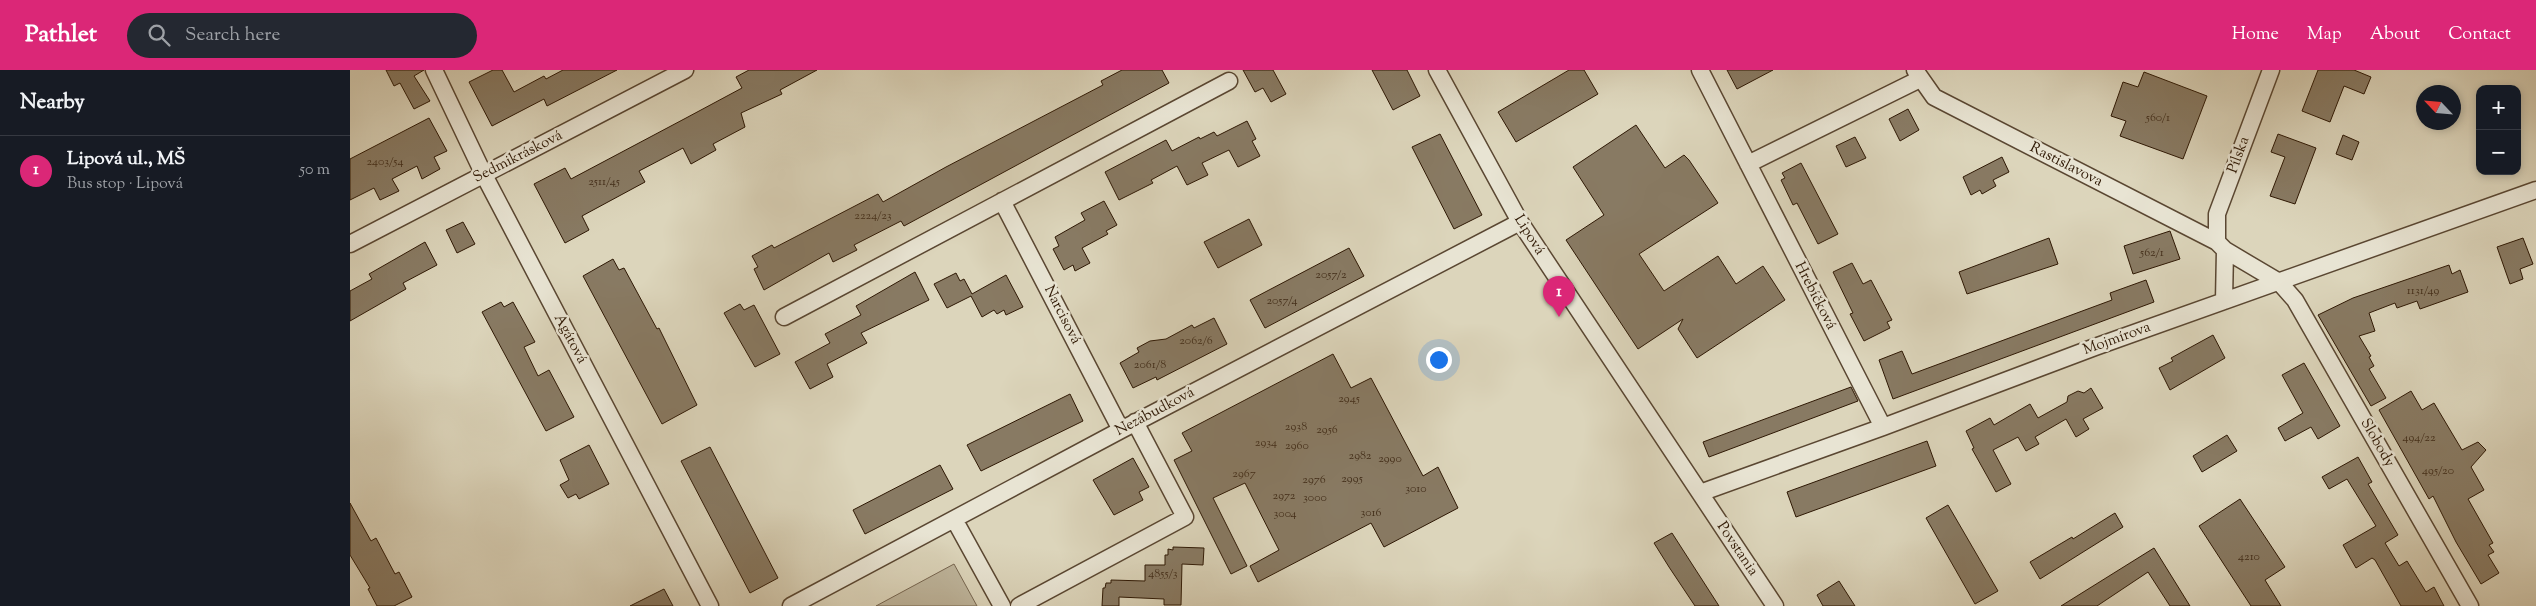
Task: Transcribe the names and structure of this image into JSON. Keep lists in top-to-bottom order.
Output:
{
  "streets": {
    "street": [
      "Pílska",
      "Sedmikrásková",
      "Rastislavova",
      "Lipová",
      "Hrebíčková",
      "Narcisová",
      "Agátová",
      "Mojmírova",
      "Nezábudková",
      "Slobody",
      "Povstania"
    ]
  },
  "crossings": [
    ["Pílska", "Rastislavova"],
    ["Sedmikrásková", "Agátová"],
    ["Rastislavova", "Mojmírova"],
    ["Rastislavova", "Slobody"],
    ["Lipová", "Mojmírova"],
    ["Lipová", "Nezábudková"],
    ["Lipová", "Povstania"],
    ["Hrebíčková", "Mojmírova"],
    ["Narcisová", "Nezábudková"],
    ["Mojmírova", "Slobody"],
    ["Mojmírova", "Povstania"]
  ],
  "house_numbers": [
    "560/1",
    "2403/54",
    "2511/45",
    "2224/23",
    "562/1",
    "2057/2",
    "1131/49",
    "2057/4",
    "2062/6",
    "2061/8",
    "2945",
    "2938",
    "2956",
    "494/22",
    "2934",
    "2960",
    "2982",
    "2990",
    "495/20",
    "2967",
    "2995",
    "2976",
    "3010",
    "2972",
    "3000",
    "3016",
    "3004",
    "4210",
    "4855/3"
  ],
  "north": "top left",
  "page": {
    "header": "Pathlet",
    "search": "Search here",
    "nav": [
      "Home",
      "Map",
      "About",
      "Contact"
    ],
    "heading": "Nearby",
    "map_buttons": ["+", "−"],
    "list": [
      {
        "mark": "1",
        "name": "Lipová ul., MŠ",
        "note": "Bus stop · Lipová",
        "value": "50 m"
      }
    ],
    "pins": "1"
  }
}
